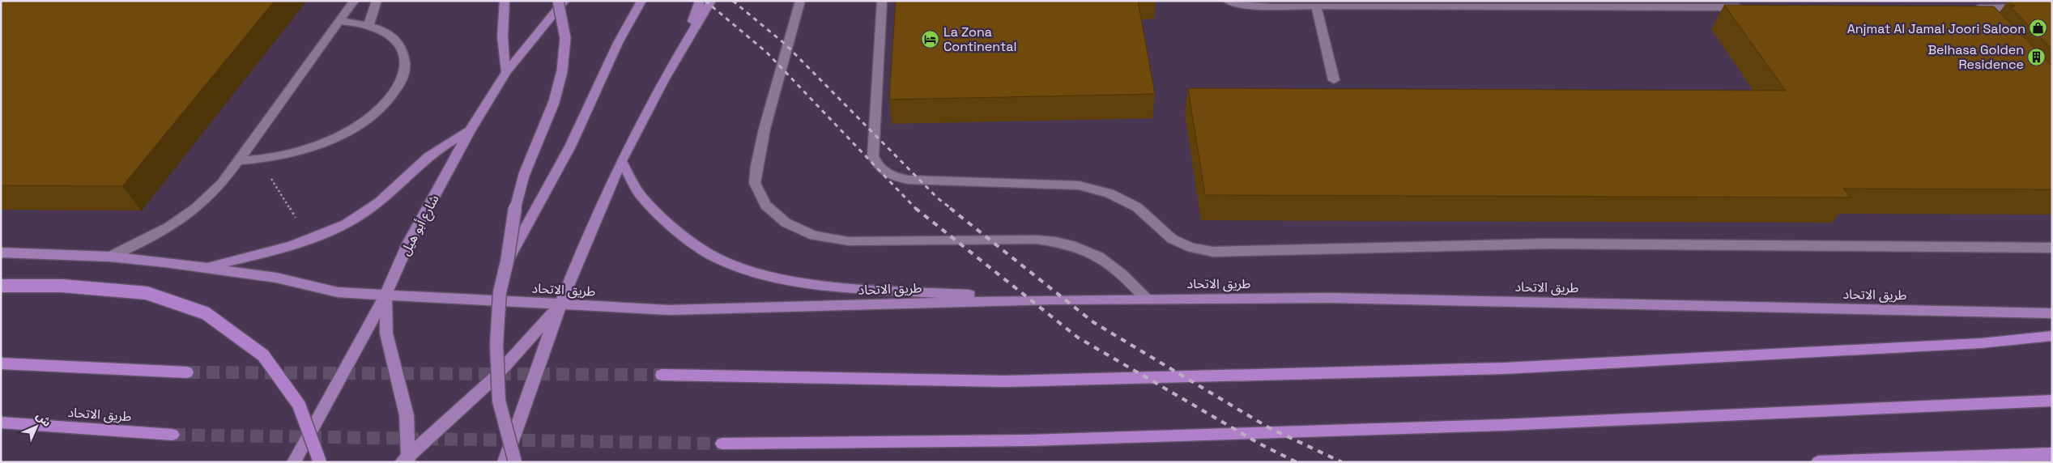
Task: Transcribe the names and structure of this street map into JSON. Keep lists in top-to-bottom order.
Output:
{
  "streets": {
    "highway": ["طريق الاتحاد"],
    "main road": ["شارع أبو هيل"]
  },
  "crossings": [
    ["شارع أبو هيل", "طريق الاتحاد"]
  ],
  "places": {
    "shop": ["Anjmat Al Jamal Joori Saloon"],
    "hotel": ["La Zona Continental"],
    "building": ["Belhasa Golden Residence"]
  },
  "north": "top right"
}
